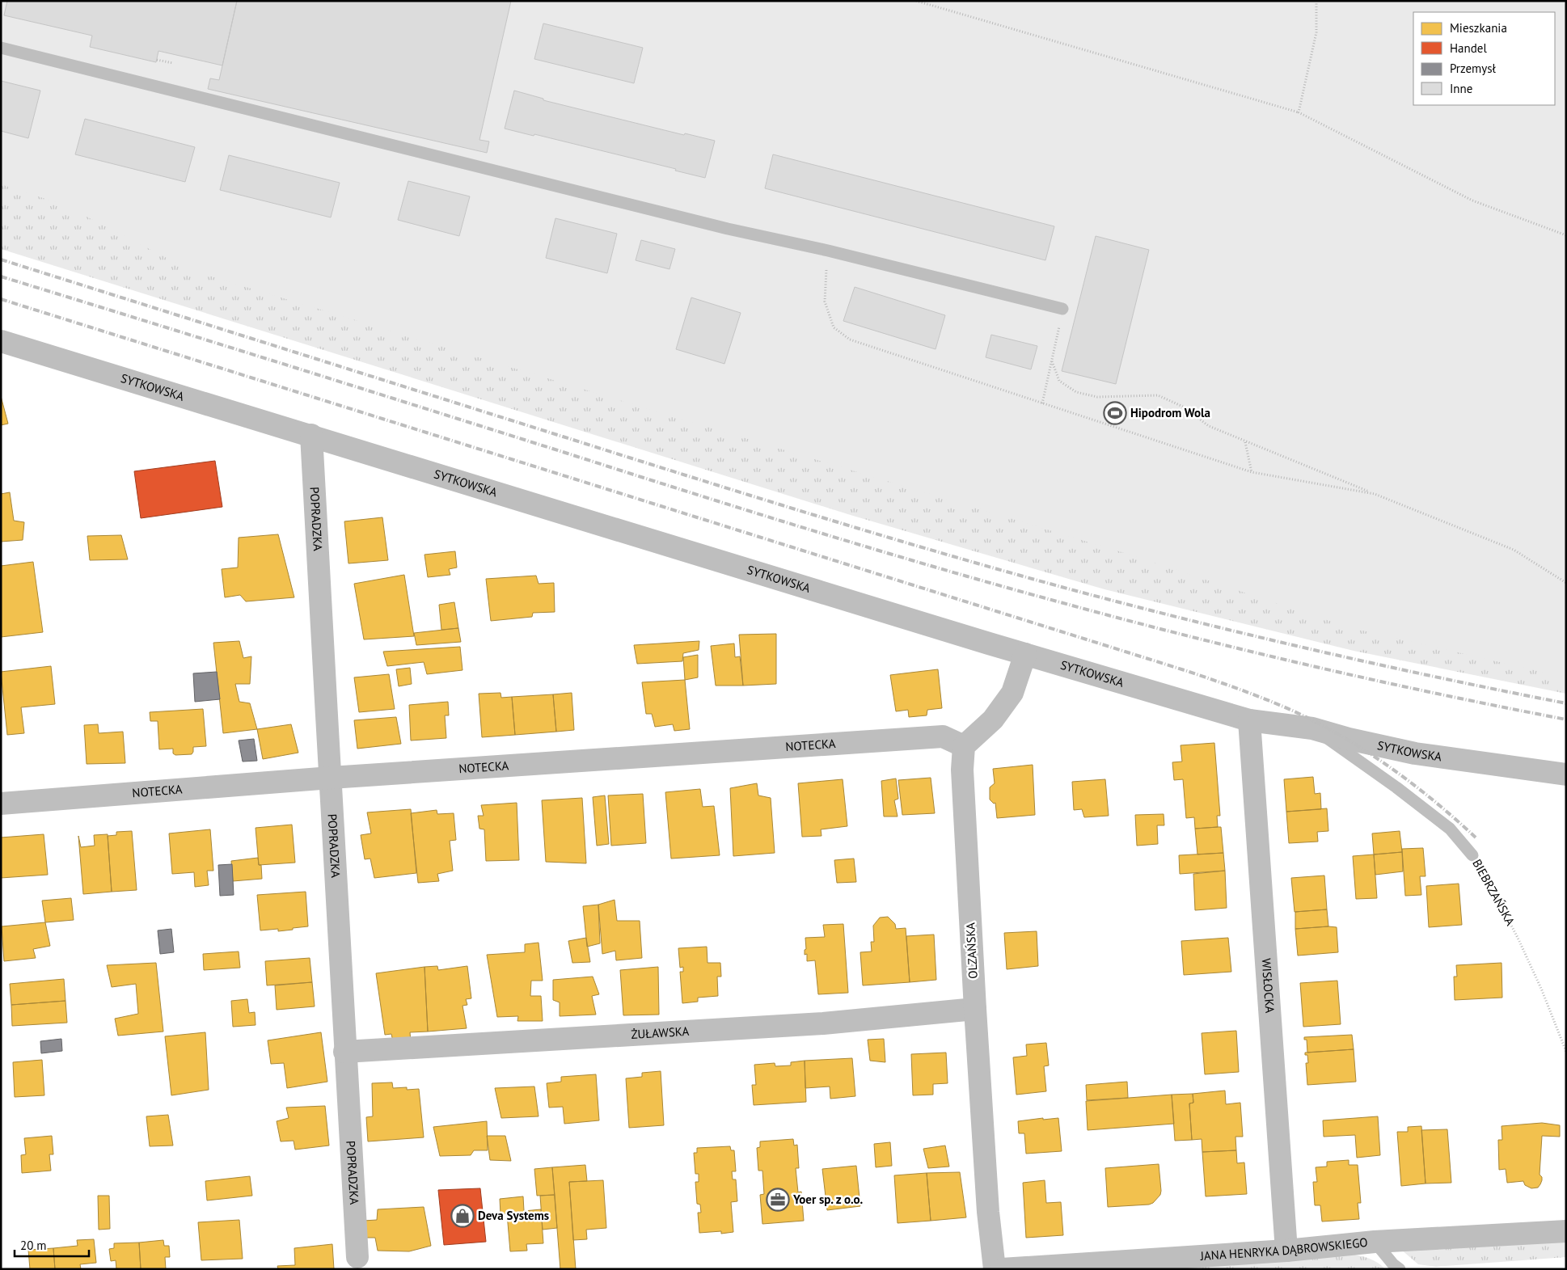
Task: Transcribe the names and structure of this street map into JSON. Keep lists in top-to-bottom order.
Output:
{
  "streets": {
    "street": [
      "SYTKOWSKA",
      "POPRADZKA",
      "NOTECKA",
      "OLZAŃSKA",
      "WISŁOCKA",
      "ŻUŁAWSKA",
      "JANA HENRYKA DĄBROWSKIEGO"
    ],
    "lane": ["BIEBRZAŃSKA"]
  },
  "crossings": [
    ["SYTKOWSKA", "POPRADZKA"],
    ["SYTKOWSKA", "BIEBRZAŃSKA"],
    ["SYTKOWSKA", "WISŁOCKA"],
    ["POPRADZKA", "NOTECKA"],
    ["POPRADZKA", "ŻUŁAWSKA"],
    ["NOTECKA", "OLZAŃSKA"],
    ["OLZAŃSKA", "ŻUŁAWSKA"],
    ["WISŁOCKA", "JANA HENRYKA DĄBROWSKIEGO"]
  ],
  "places": {
    "sports": ["Hipodrom Wola"],
    "office": ["Yoer sp. z o.o."],
    "shop": ["Deva Systems"]
  },
  "legend": [
    "Mieszkania",
    "Handel",
    "Przemysł",
    "Inne"
  ],
  "scale_bar": "20 m"
}
